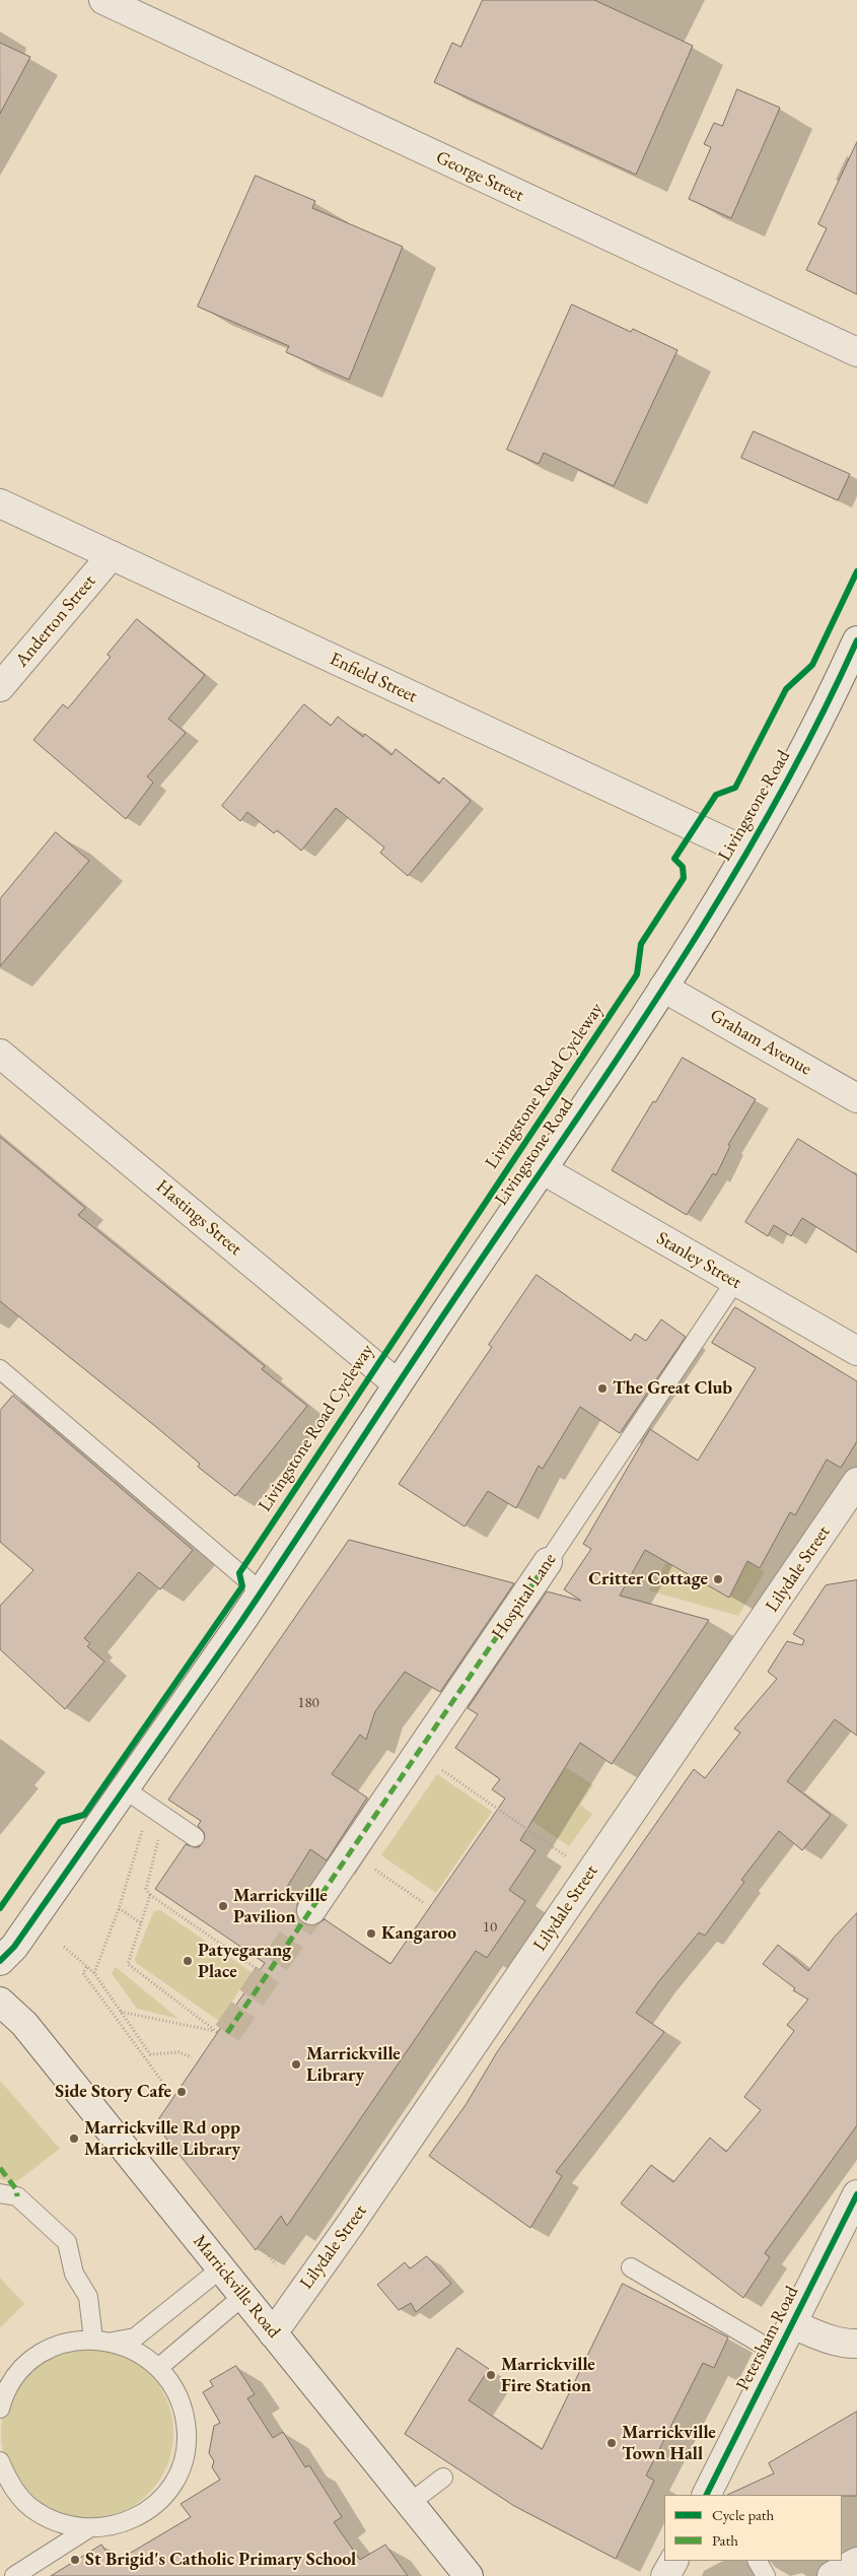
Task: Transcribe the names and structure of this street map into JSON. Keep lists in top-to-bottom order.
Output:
{
  "streets": {
    "street": [
      "George Street",
      "Anderton Street",
      "Enfield Street",
      "Livingstone Road",
      "Graham Avenue",
      "Hastings Street",
      "Stanley Street",
      "Lilydale Street",
      "Hospital Lane",
      "Marrickville Road",
      "Petersham Road"
    ],
    "cycle path": ["Livingstone Road Cycleway"]
  },
  "crossings": [
    ["Anderton Street", "Enfield Street"],
    ["Enfield Street", "Livingstone Road"],
    ["Livingstone Road", "Graham Avenue"],
    ["Livingstone Road", "Hastings Street"],
    ["Livingstone Road", "Stanley Street"],
    ["Stanley Street", "Hospital Lane"],
    ["Lilydale Street", "Marrickville Road"]
  ],
  "places": [
    "The Great Club",
    "Critter Cottage",
    "Marrickville Pavilion",
    "Kangaroo",
    "Patyegarang Place",
    "Marrickville Library",
    "Side Story Cafe",
    "Marrickville Rd opp Marrickville Library",
    "Marrickville Fire Station",
    "Marrickville Town Hall",
    "St Brigid's Catholic Primary School"
  ],
  "house_numbers": ["180", "10"],
  "legend": ["Cycle path", "Path"]
}
